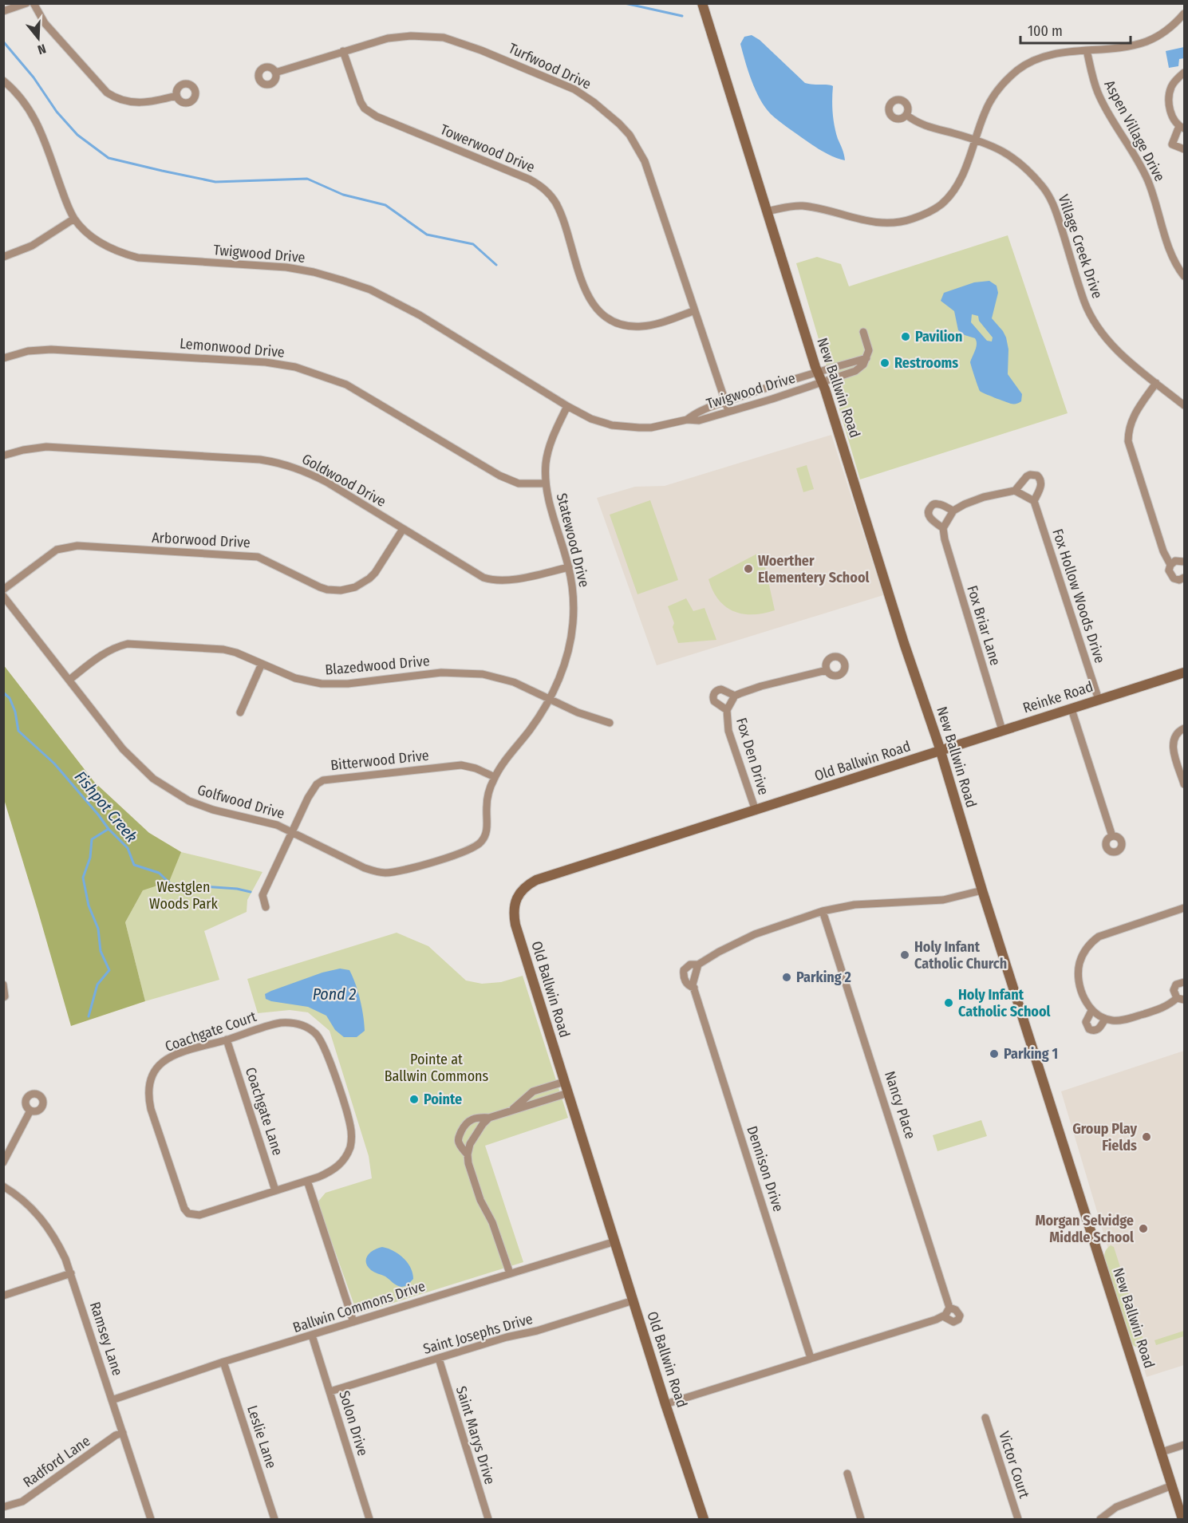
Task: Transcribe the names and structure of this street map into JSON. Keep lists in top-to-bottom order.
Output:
{
  "streets": {
    "main road": ["New Ballwin Road", "Reinke Road", "Old Ballwin Road"],
    "street": [
      "Turfwood Drive",
      "Aspen Village Drive",
      "Towerwood Drive",
      "Village Creek Drive",
      "Twigwood Drive",
      "Lemonwood Drive",
      "Goldwood Drive",
      "Arborwood Drive",
      "Statewood Drive",
      "Fox Hollow Woods Drive",
      "Fox Briar Lane",
      "Blazedwood Drive",
      "Fox Den Drive",
      "Bitterwood Drive",
      "Golfwood Drive",
      "Coachgate Court",
      "Nancy Place",
      "Coachgate Lane",
      "Dennison Drive",
      "Ballwin Commons Drive",
      "Saint Josephs Drive",
      "Ramsey Lane",
      "Solon Drive",
      "Saint Marys Drive",
      "Leslie Lane",
      "Radford Lane",
      "Victor Court"
    ]
  },
  "crossings": [
    ["Turfwood Drive", "Towerwood Drive"],
    ["Turfwood Drive", "Twigwood Drive"],
    ["Twigwood Drive", "New Ballwin Road"],
    ["Twigwood Drive", "Statewood Drive"],
    ["Lemonwood Drive", "Statewood Drive"],
    ["New Ballwin Road", "Reinke Road"],
    ["New Ballwin Road", "Old Ballwin Road"],
    ["New Ballwin Road", "Dennison Drive"],
    ["Goldwood Drive", "Arborwood Drive"],
    ["Goldwood Drive", "Statewood Drive"],
    ["Statewood Drive", "Blazedwood Drive"],
    ["Statewood Drive", "Bitterwood Drive"],
    ["Statewood Drive", "Golfwood Drive"],
    ["Fox Hollow Woods Drive", "Reinke Road"],
    ["Fox Briar Lane", "Reinke Road"],
    ["Blazedwood Drive", "Golfwood Drive"],
    ["Reinke Road", "Old Ballwin Road"],
    ["Fox Den Drive", "Old Ballwin Road"],
    ["Bitterwood Drive", "Golfwood Drive"],
    ["Old Ballwin Road", "Nancy Place"],
    ["Old Ballwin Road", "Ballwin Commons Drive"],
    ["Old Ballwin Road", "Saint Josephs Drive"],
    ["Coachgate Court", "Coachgate Lane"],
    ["Nancy Place", "Dennison Drive"],
    ["Ballwin Commons Drive", "Ramsey Lane"],
    ["Ballwin Commons Drive", "Solon Drive"],
    ["Ballwin Commons Drive", "Leslie Lane"],
    ["Saint Josephs Drive", "Solon Drive"],
    ["Saint Josephs Drive", "Saint Marys Drive"],
    ["Ramsey Lane", "Radford Lane"]
  ],
  "water": ["Fishpot Creek", "Pond 2"],
  "parks": ["Westglen Woods Park", "Pointe at Ballwin Commons"],
  "places": [
    "Pavilion",
    "Restrooms",
    "Woerther Elementery School",
    "Holy Infant Catholic Church",
    "Parking 2",
    "Holy Infant Catholic School",
    "Parking 1",
    "Pointe",
    "Group Play Fields",
    "Morgan Selvidge Middle School"
  ],
  "scale_bar": "100 m",
  "north": "bottom"
}
